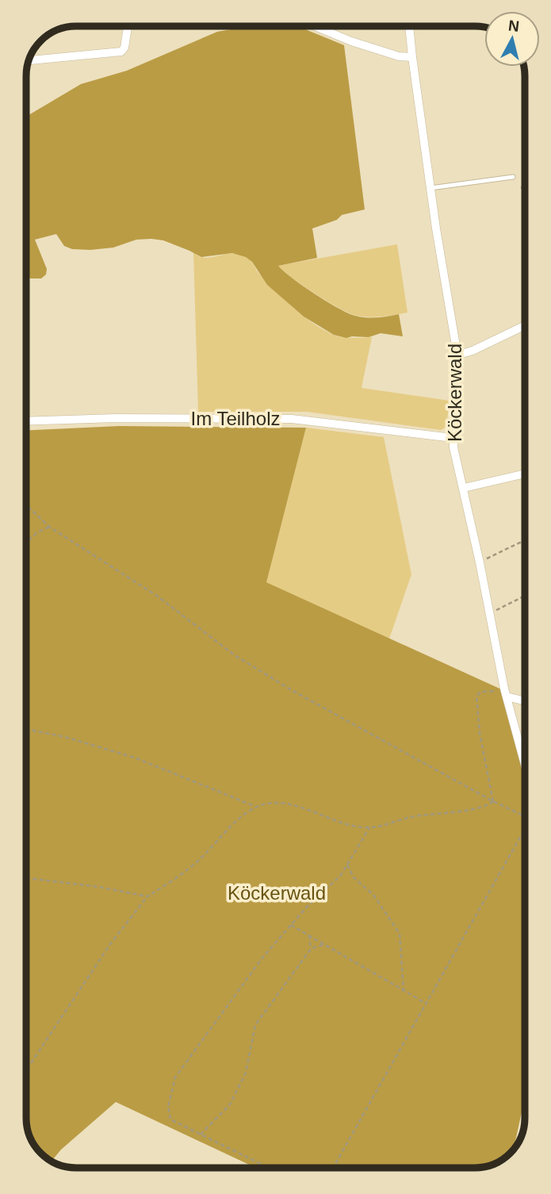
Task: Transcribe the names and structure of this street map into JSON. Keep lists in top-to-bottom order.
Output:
{
  "streets": {
    "street": ["Köckerwald", "Im Teilholz"]
  },
  "crossings": [
    ["Köckerwald", "Im Teilholz"]
  ],
  "parks": ["Köckerwald"],
  "north": "top"
}
